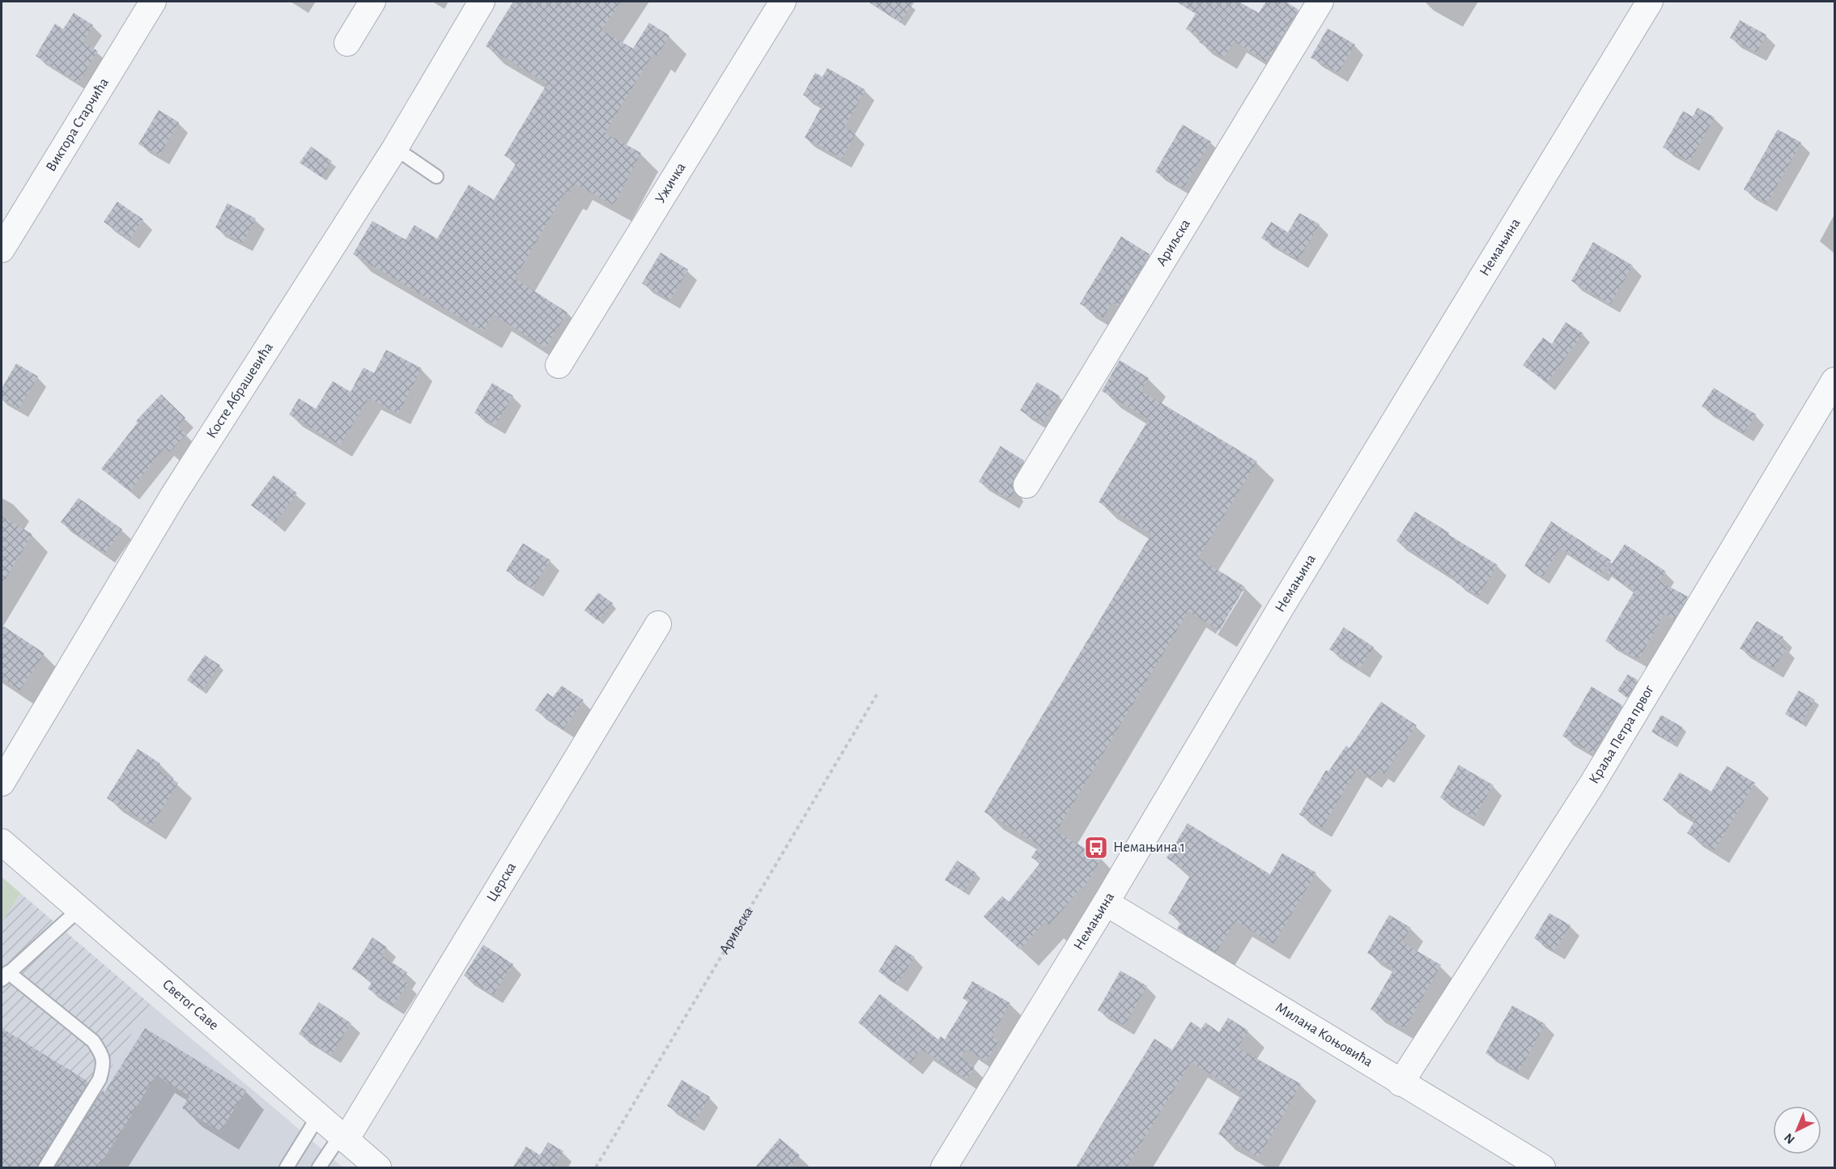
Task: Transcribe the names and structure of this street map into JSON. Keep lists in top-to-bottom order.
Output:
{
  "streets": {
    "street": [
      "Виктора Старчића",
      "Ужичка",
      "Ариљска",
      "Немањина",
      "Косте Абрашевића",
      "Краља Петра првог",
      "Церска",
      "Светог Саве",
      "Милана Коњовића"
    ]
  },
  "crossings": [
    ["Немањина", "Милана Коњовића"],
    ["Краља Петра првог", "Милана Коњовића"],
    ["Церска", "Светог Саве"]
  ],
  "places": {
    "bus stop": ["Немањина 1"]
  },
  "north": "bottom left"
}
